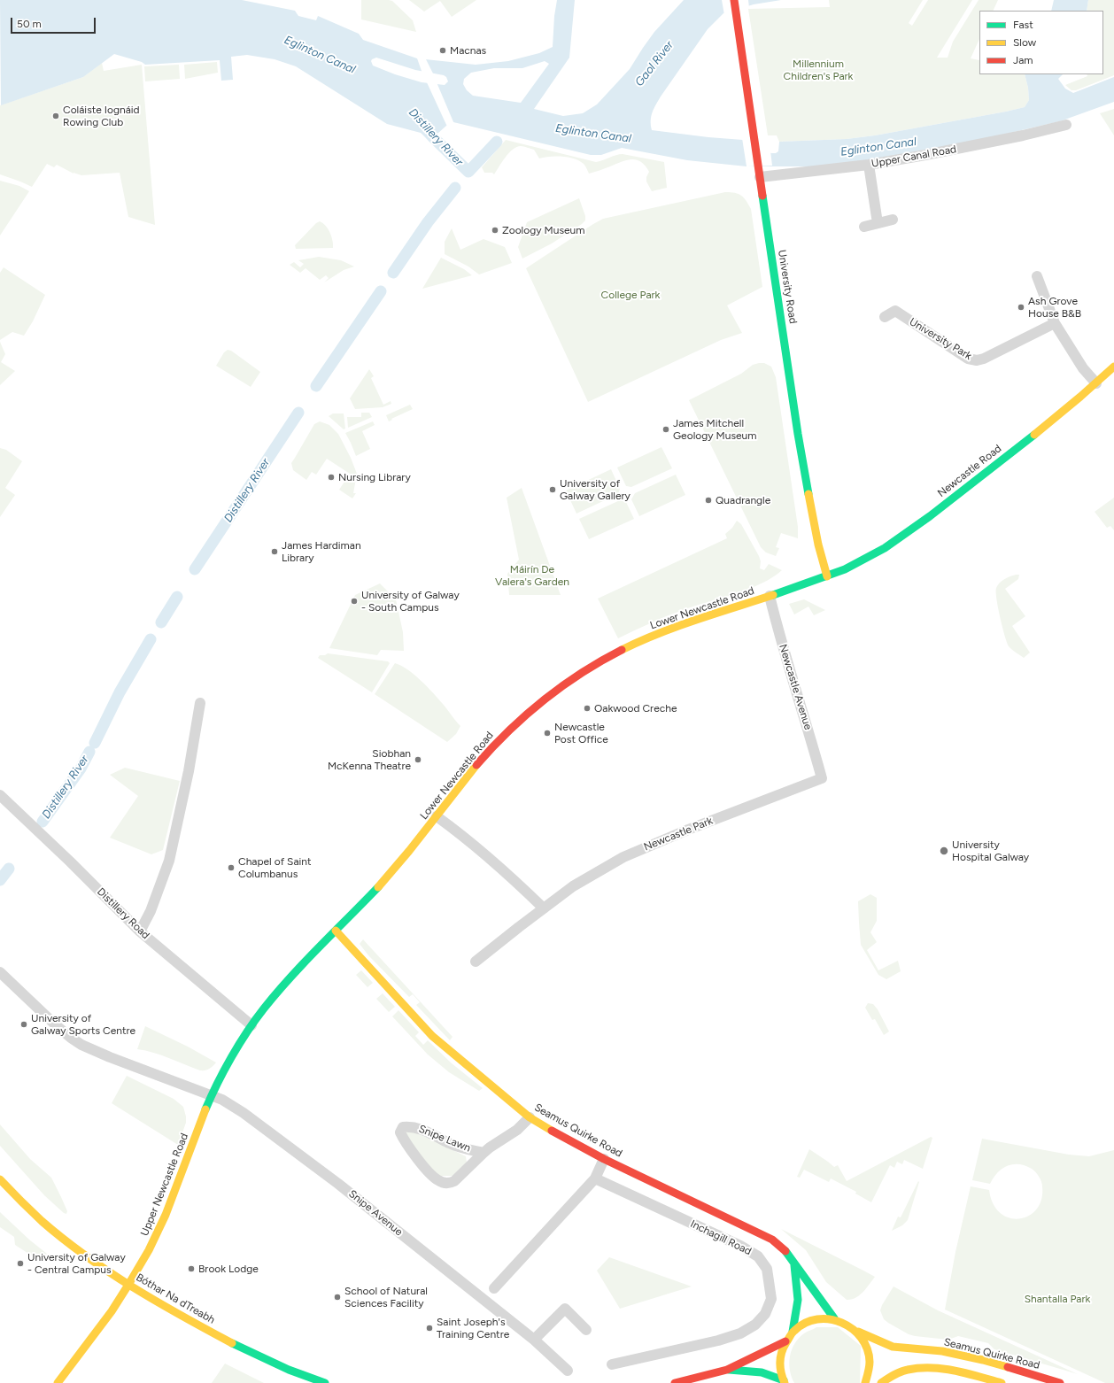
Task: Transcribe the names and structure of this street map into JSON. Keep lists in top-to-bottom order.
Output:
{
  "streets": {
    "main road": [
      "University Road",
      "Newcastle Road",
      "Lower Newcastle Road",
      "Seamus Quirke Road",
      "Upper Newcastle Road",
      "Bóthar Na dTreabh"
    ],
    "street": [
      "Upper Canal Road",
      "University Park",
      "Newcastle Avenue",
      "Newcastle Park",
      "Distillery Road",
      "Snipe Lawn",
      "Snipe Avenue",
      "Inchagill Road"
    ]
  },
  "crossings": [
    ["Upper Canal Road", "University Road"],
    ["University Road", "Newcastle Road"],
    ["University Road", "Lower Newcastle Road"],
    ["Newcastle Road", "Lower Newcastle Road"],
    ["Lower Newcastle Road", "Newcastle Avenue"],
    ["Lower Newcastle Road", "Distillery Road"],
    ["Lower Newcastle Road", "Seamus Quirke Road"],
    ["Lower Newcastle Road", "Upper Newcastle Road"],
    ["Lower Newcastle Road", "Snipe Avenue"],
    ["Newcastle Avenue", "Newcastle Park"],
    ["Seamus Quirke Road", "Snipe Lawn"],
    ["Upper Newcastle Road", "Snipe Avenue"],
    ["Upper Newcastle Road", "Bóthar Na dTreabh"]
  ],
  "water": ["Eglinton Canal", "Gaol River", "Distillery River"],
  "parks": [
    "Millennium Children's Park",
    "College Park",
    "Máirín De Valera's Garden",
    "Shantalla Park"
  ],
  "places": [
    "Macnas",
    "Coláiste Iognáid Rowing Club",
    "Zoology Museum",
    "Ash Grove House B&B",
    "James Mitchell Geology Museum",
    "Nursing Library",
    "University of Galway Gallery",
    "Quadrangle",
    "James Hardiman Library",
    "University of Galway - South Campus",
    "Oakwood Creche",
    "Newcastle Post Office",
    "Siobhan McKenna Theatre",
    "University Hospital Galway",
    "Chapel of Saint Columbanus",
    "University of Galway Sports Centre",
    "University of Galway - Central Campus",
    "Brook Lodge",
    "School of Natural Sciences Facility",
    "Saint Joseph's Training Centre"
  ],
  "legend": ["Fast", "Slow", "Jam"],
  "scale_bar": "50 m"
}
